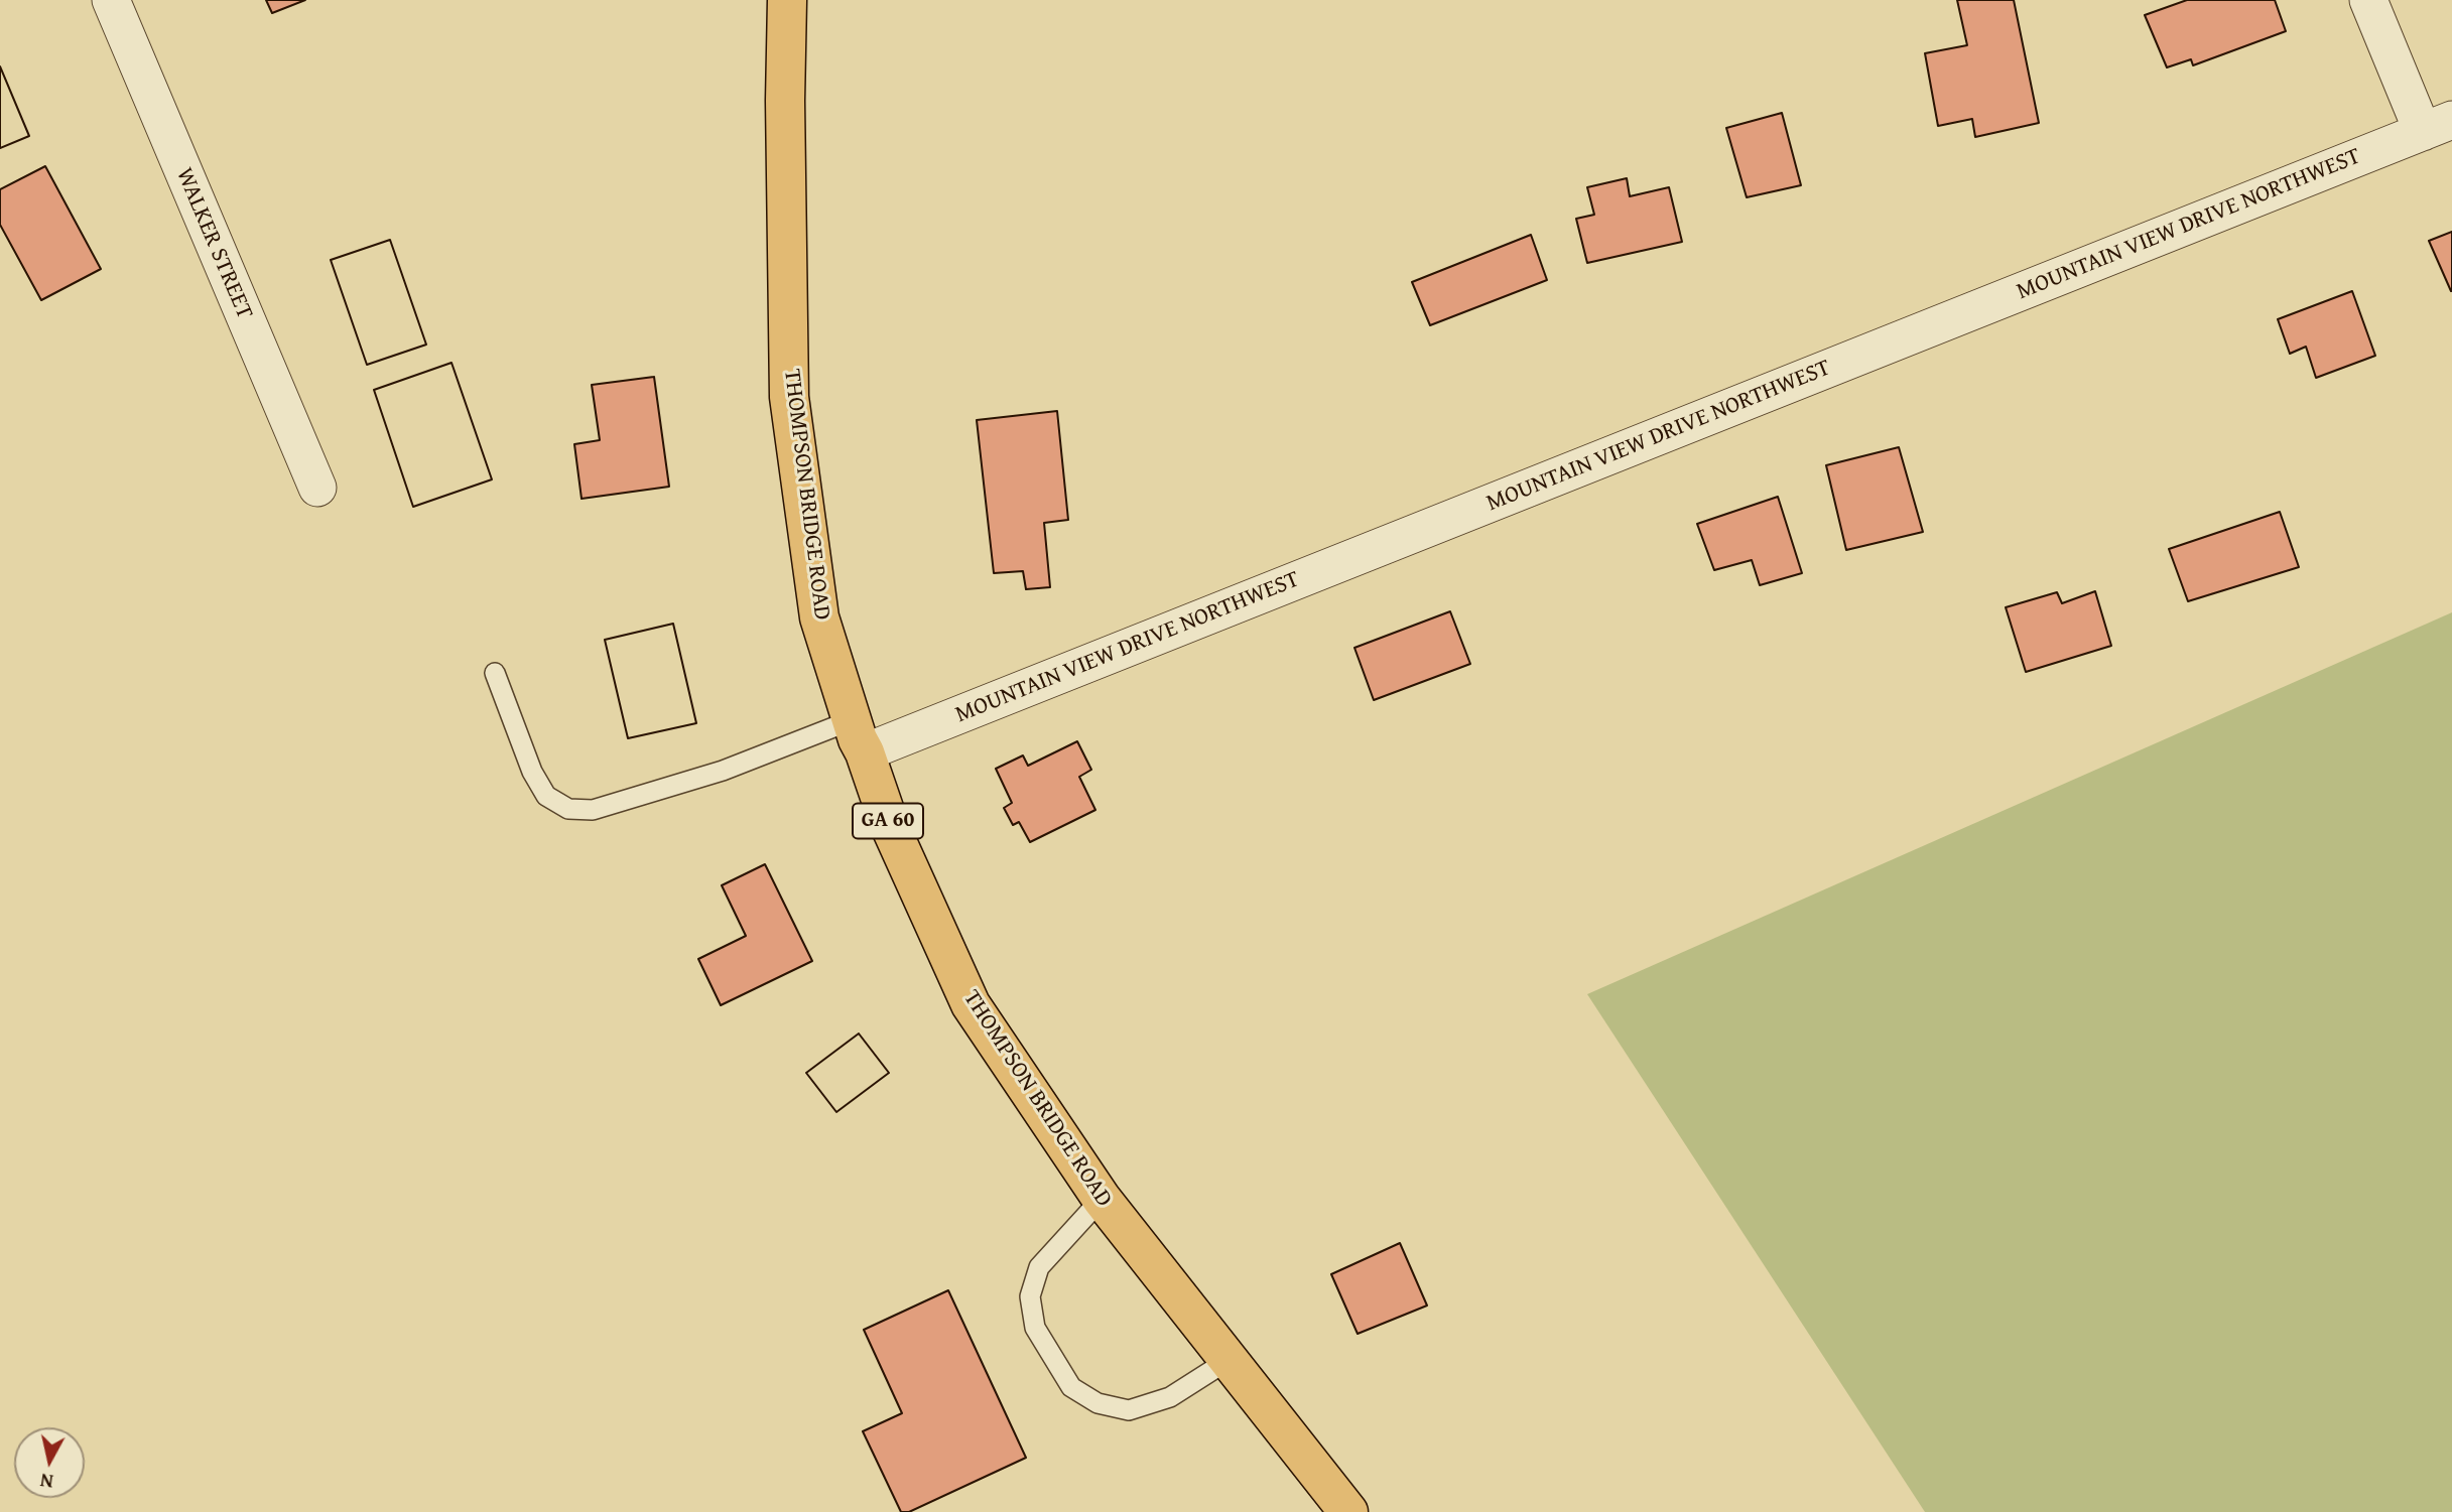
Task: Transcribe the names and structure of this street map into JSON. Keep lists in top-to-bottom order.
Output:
{
  "streets": {
    "highway": ["THOMPSON BRIDGE ROAD", "GA 60"],
    "street": ["MOUNTAIN VIEW DRIVE NORTHWEST", "WALKER STREET"]
  },
  "crossings": [
    ["MOUNTAIN VIEW DRIVE NORTHWEST", "THOMPSON BRIDGE ROAD"]
  ],
  "north": "bottom"
}
